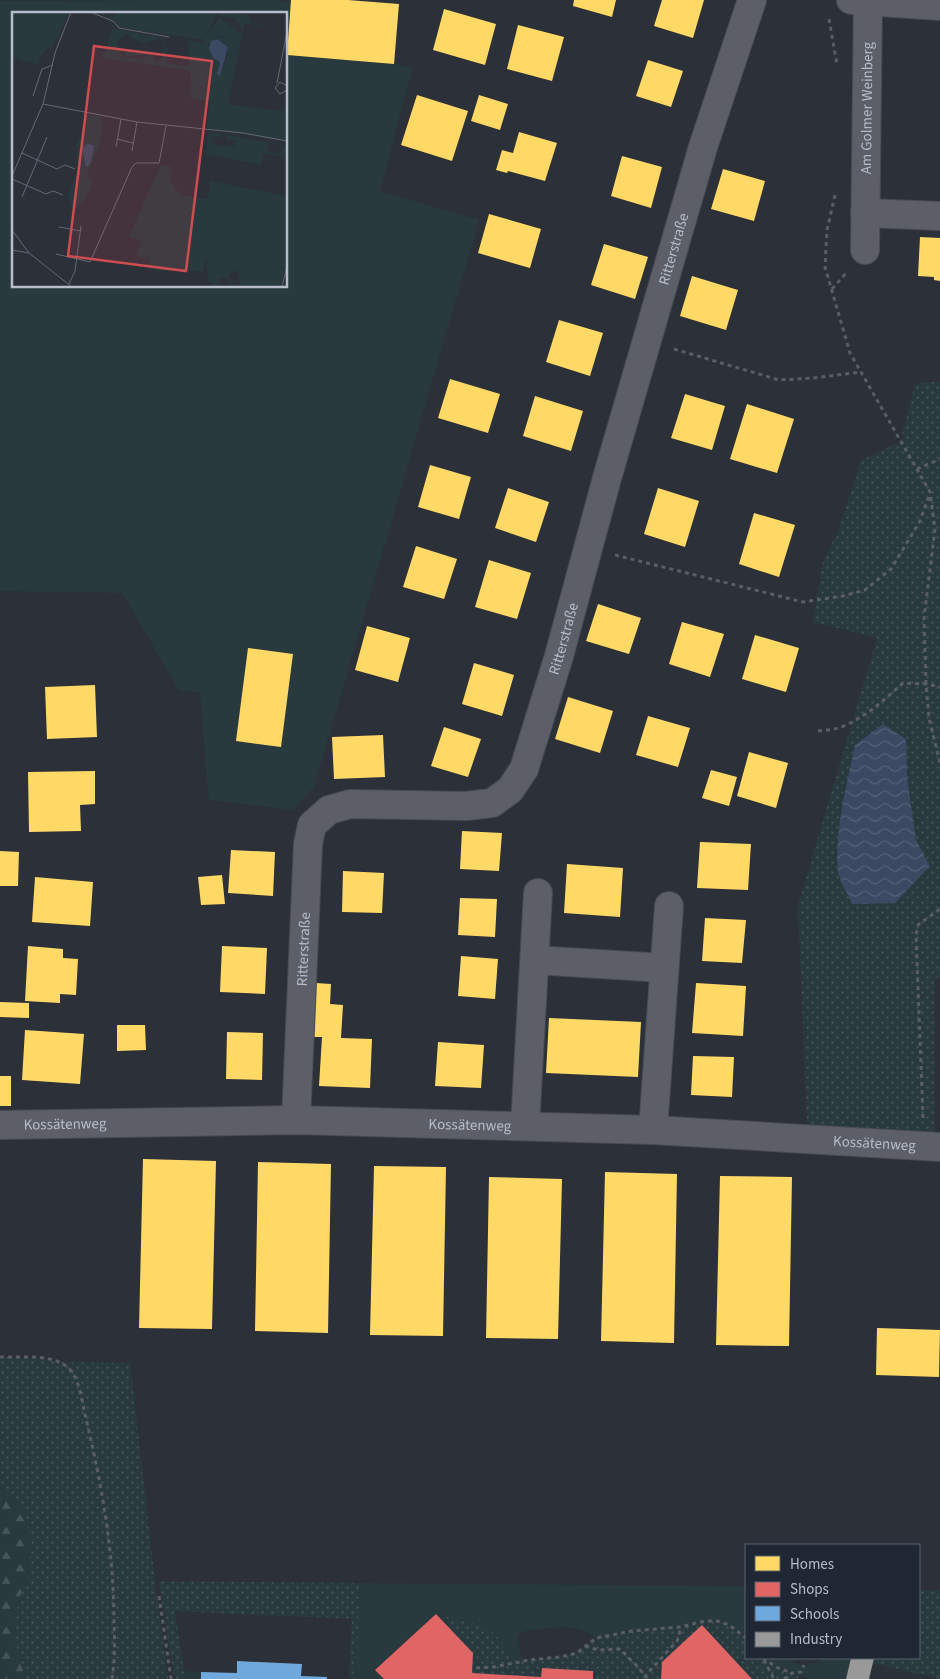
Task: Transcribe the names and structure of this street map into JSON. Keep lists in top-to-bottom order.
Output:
{
  "streets": {
    "street": ["Am Golmer Weinberg", "Ritterstraße", "Kossätenweg"]
  },
  "crossings": [
    ["Ritterstraße", "Kossätenweg"]
  ],
  "legend": [
    "Homes",
    "Shops",
    "Schools",
    "Industry"
  ]
}
